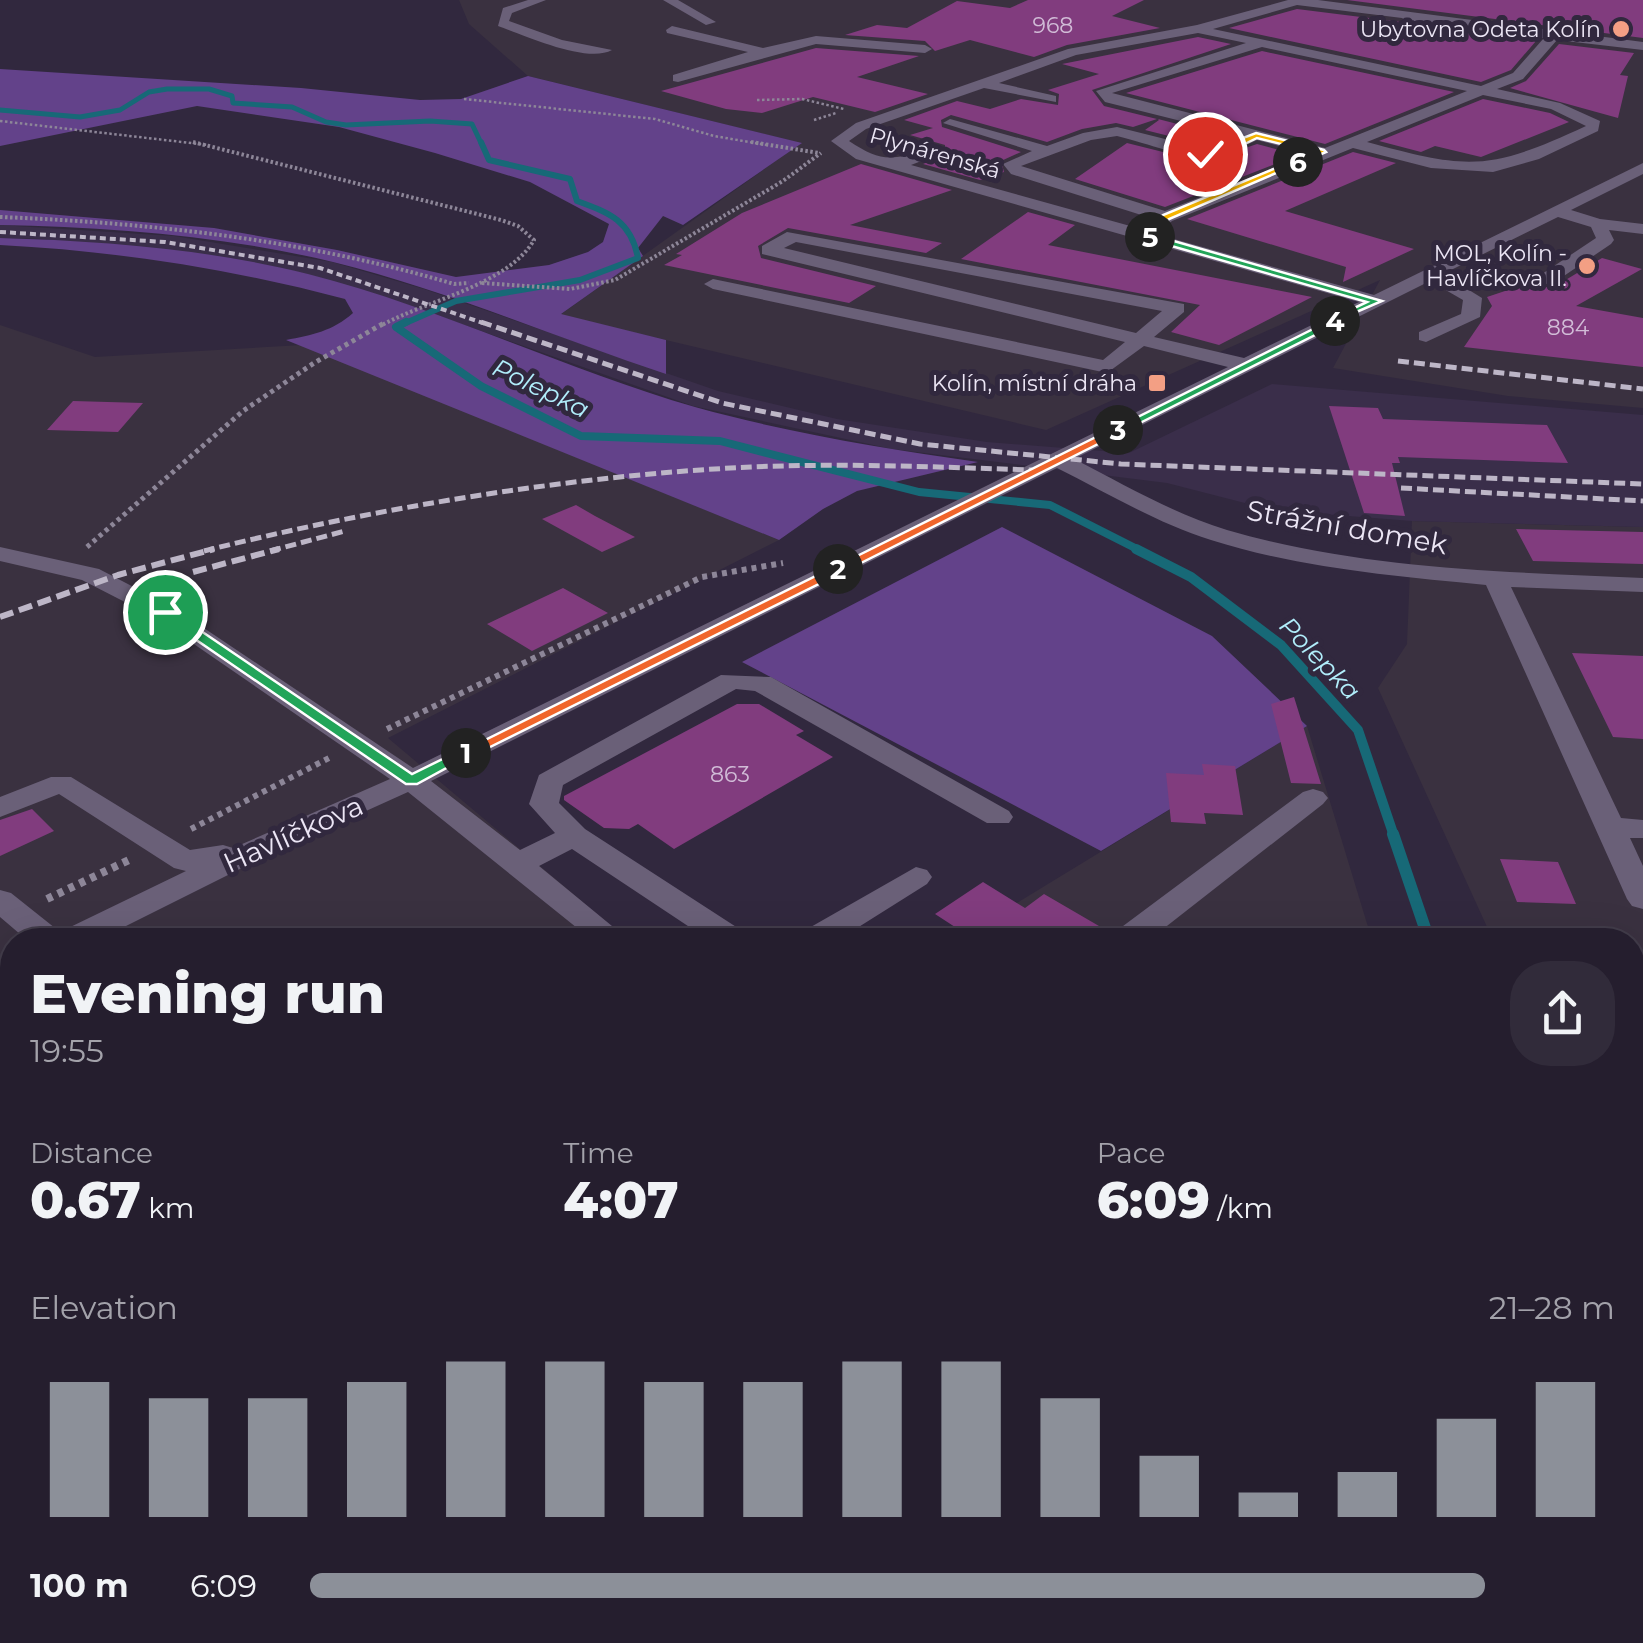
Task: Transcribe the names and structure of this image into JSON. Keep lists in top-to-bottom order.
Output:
{
  "streets": {
    "street": ["Plynárenská", "Strážní domek", "Havlíčkova"]
  },
  "crossings": [
    ["Strážní domek", "Havlíčkova"]
  ],
  "water": ["Polepka"],
  "places": {
    "other": ["Ubytovna Odeta Kolín", "MOL, Kolín - Havlíčkova II."],
    "transit": ["Kolín, místní dráha"]
  },
  "house_numbers": ["968", "884", "863"],
  "page": {
    "pins": [
      "6",
      "5",
      "4",
      "3",
      "2",
      "1"
    ],
    "heading": ["Evening run", "19:55"],
    "stats": [
      ["Distance", "0.67 km"],
      ["Time", "4:07"],
      ["Pace", "6:09 /km"]
    ],
    "chart": ["Elevation", "21–28 m"],
    "list": [
      {
        "name": "100 m",
        "note": "6:09"
      }
    ]
  }
}
